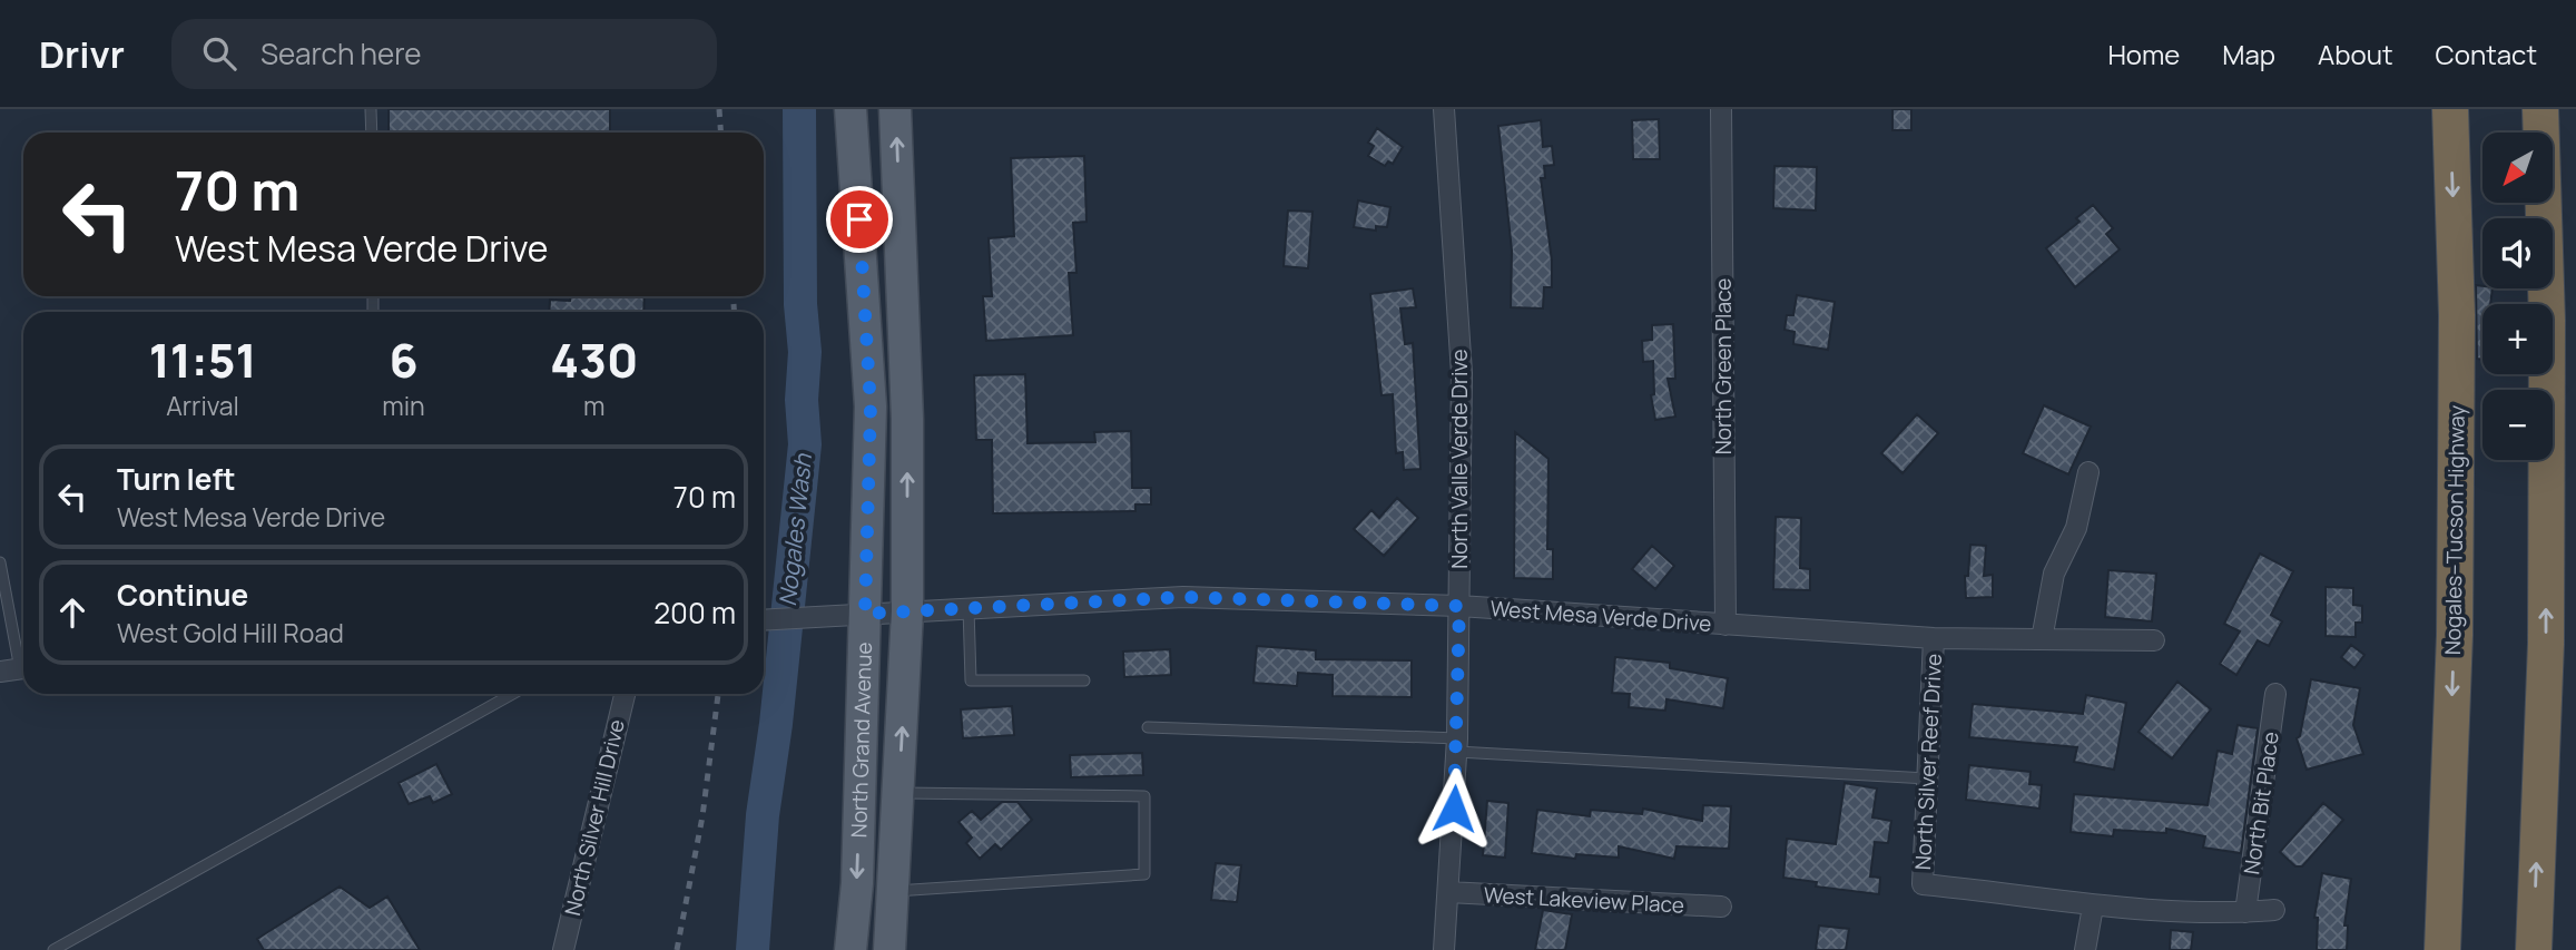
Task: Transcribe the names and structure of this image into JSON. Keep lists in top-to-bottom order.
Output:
{
  "streets": {
    "highway": ["Nogales–Tucson Highway"],
    "main road": ["North Grand Avenue"],
    "street": [
      "North Green Place",
      "North Valle Verde Drive",
      "West Mesa Verde Drive",
      "North Silver Reef Drive",
      "North Bit Place",
      "North Silver Hill Drive",
      "West Lakeview Place"
    ]
  },
  "crossings": [
    ["North Green Place", "West Mesa Verde Drive"],
    ["North Valle Verde Drive", "West Mesa Verde Drive"],
    ["North Valle Verde Drive", "West Lakeview Place"],
    ["West Mesa Verde Drive", "North Grand Avenue"],
    ["West Mesa Verde Drive", "North Silver Reef Drive"]
  ],
  "water": ["Nogales Wash"],
  "north": "bottom left",
  "page": {
    "header": "Drivr",
    "search": "Search here",
    "nav": [
      "Home",
      "Map",
      "About",
      "Contact"
    ],
    "map_buttons": ["+", "−"],
    "turn": ["70 m", "West Mesa Verde Drive"],
    "eta": [
      "11:51",
      "Arrival",
      "6",
      "min",
      "430",
      "m"
    ],
    "list": [
      {
        "name": "Turn left",
        "note": "West Mesa Verde Drive",
        "value": "70 m"
      },
      {
        "name": "Continue",
        "note": "West Gold Hill Road",
        "value": "200 m"
      }
    ]
  }
}
